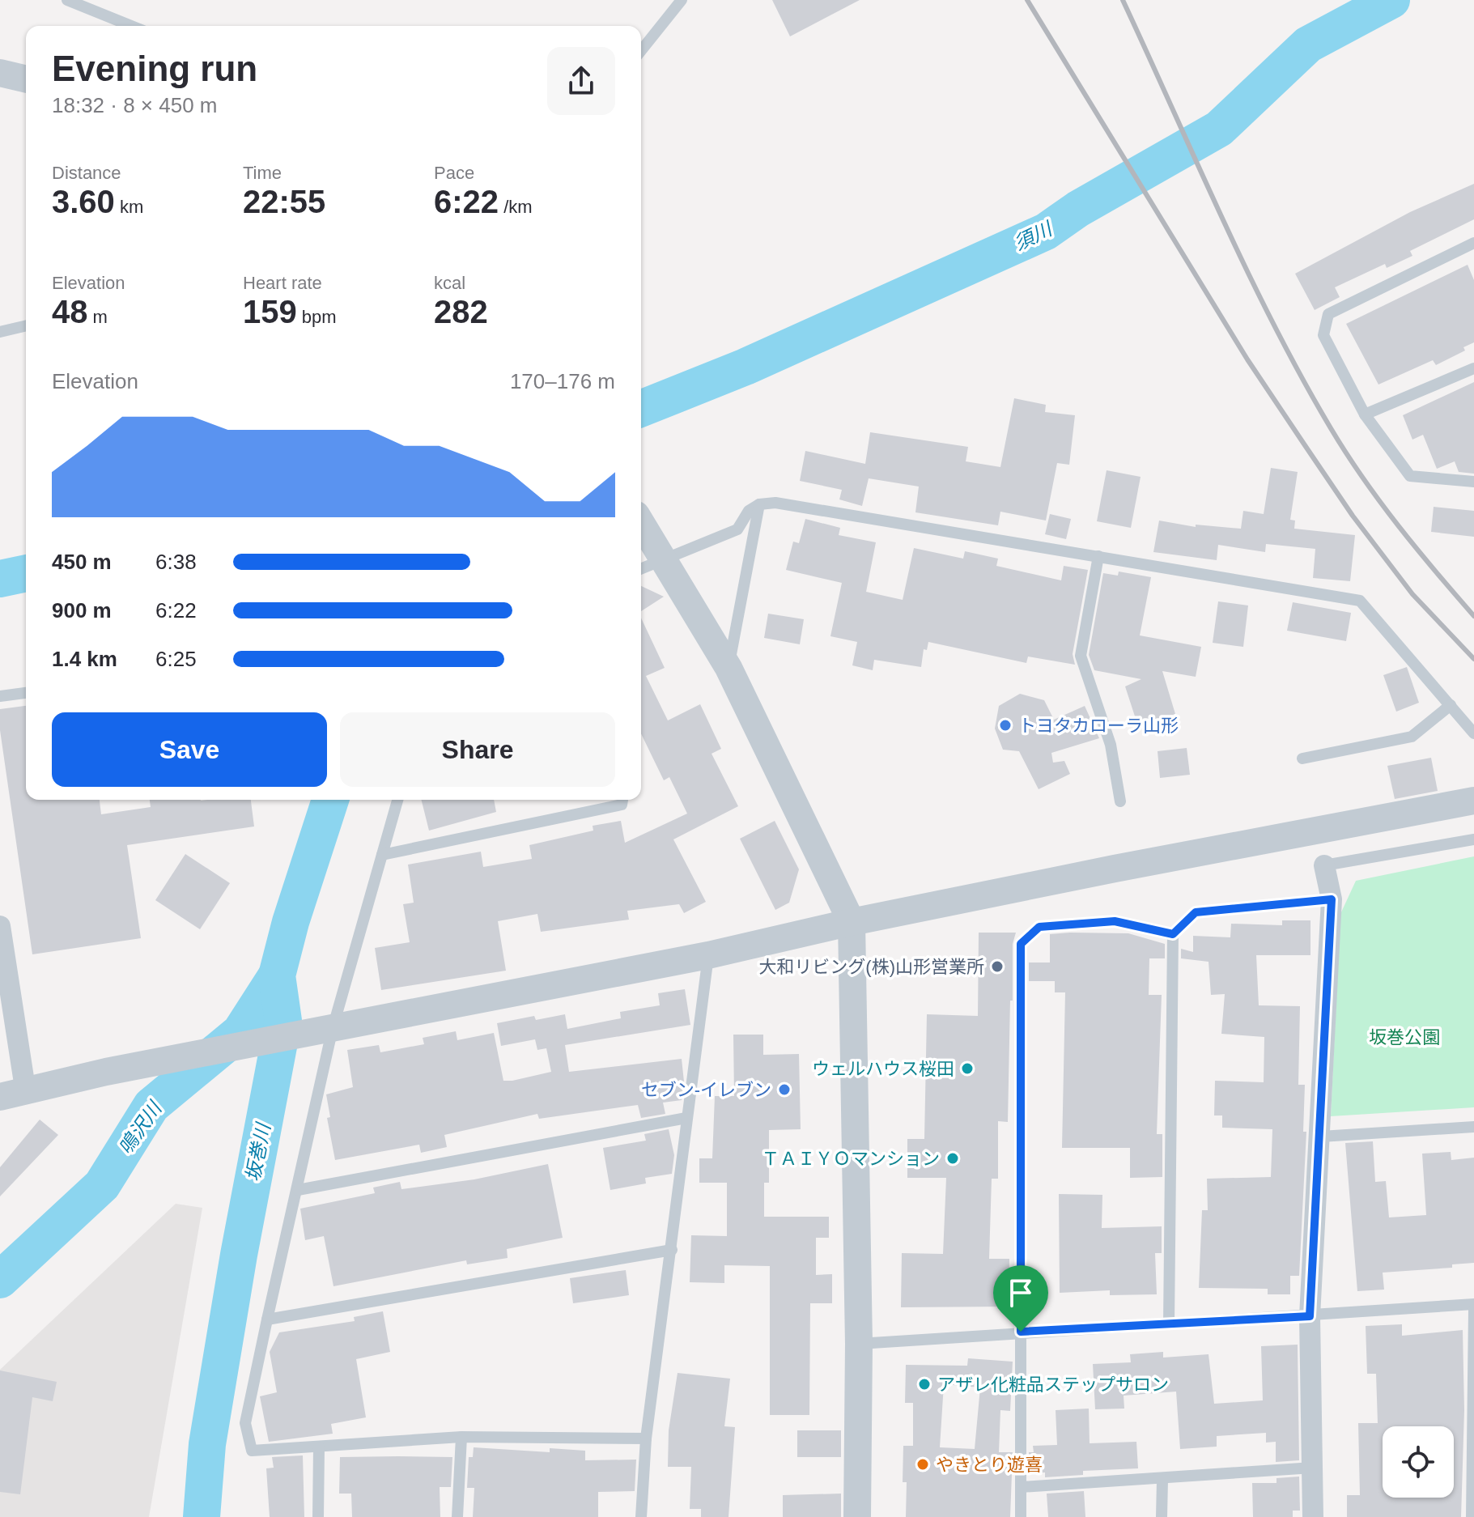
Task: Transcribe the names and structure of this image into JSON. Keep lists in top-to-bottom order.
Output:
{
  "water": ["須川", "鳴沢川", "坂巻川"],
  "parks": ["坂巻公園"],
  "places": [
    "トヨタカローラ山形",
    "大和リビング(株)山形営業所",
    "ウェルハウス桜田",
    "セブン-イレブン",
    "ＴＡＩＹＯマンション",
    "アザレ化粧品ステップサロン",
    "やきとり遊喜"
  ],
  "page": {
    "heading": ["Evening run", "18:32 · 8 × 450 m"],
    "stats": [
      ["Distance", "3.60 km"],
      ["Time", "22:55"],
      ["Pace", "6:22 /km"],
      ["Elevation", "48 m"],
      ["Heart rate", "159 bpm"],
      ["kcal", "282"]
    ],
    "chart": ["Elevation", "170–176 m"],
    "list": [
      {
        "name": "450 m",
        "note": "6:38"
      },
      {
        "name": "900 m",
        "note": "6:22"
      },
      {
        "name": "1.4 km",
        "note": "6:25"
      }
    ],
    "buttons": ["Save", "Share"]
  }
}
